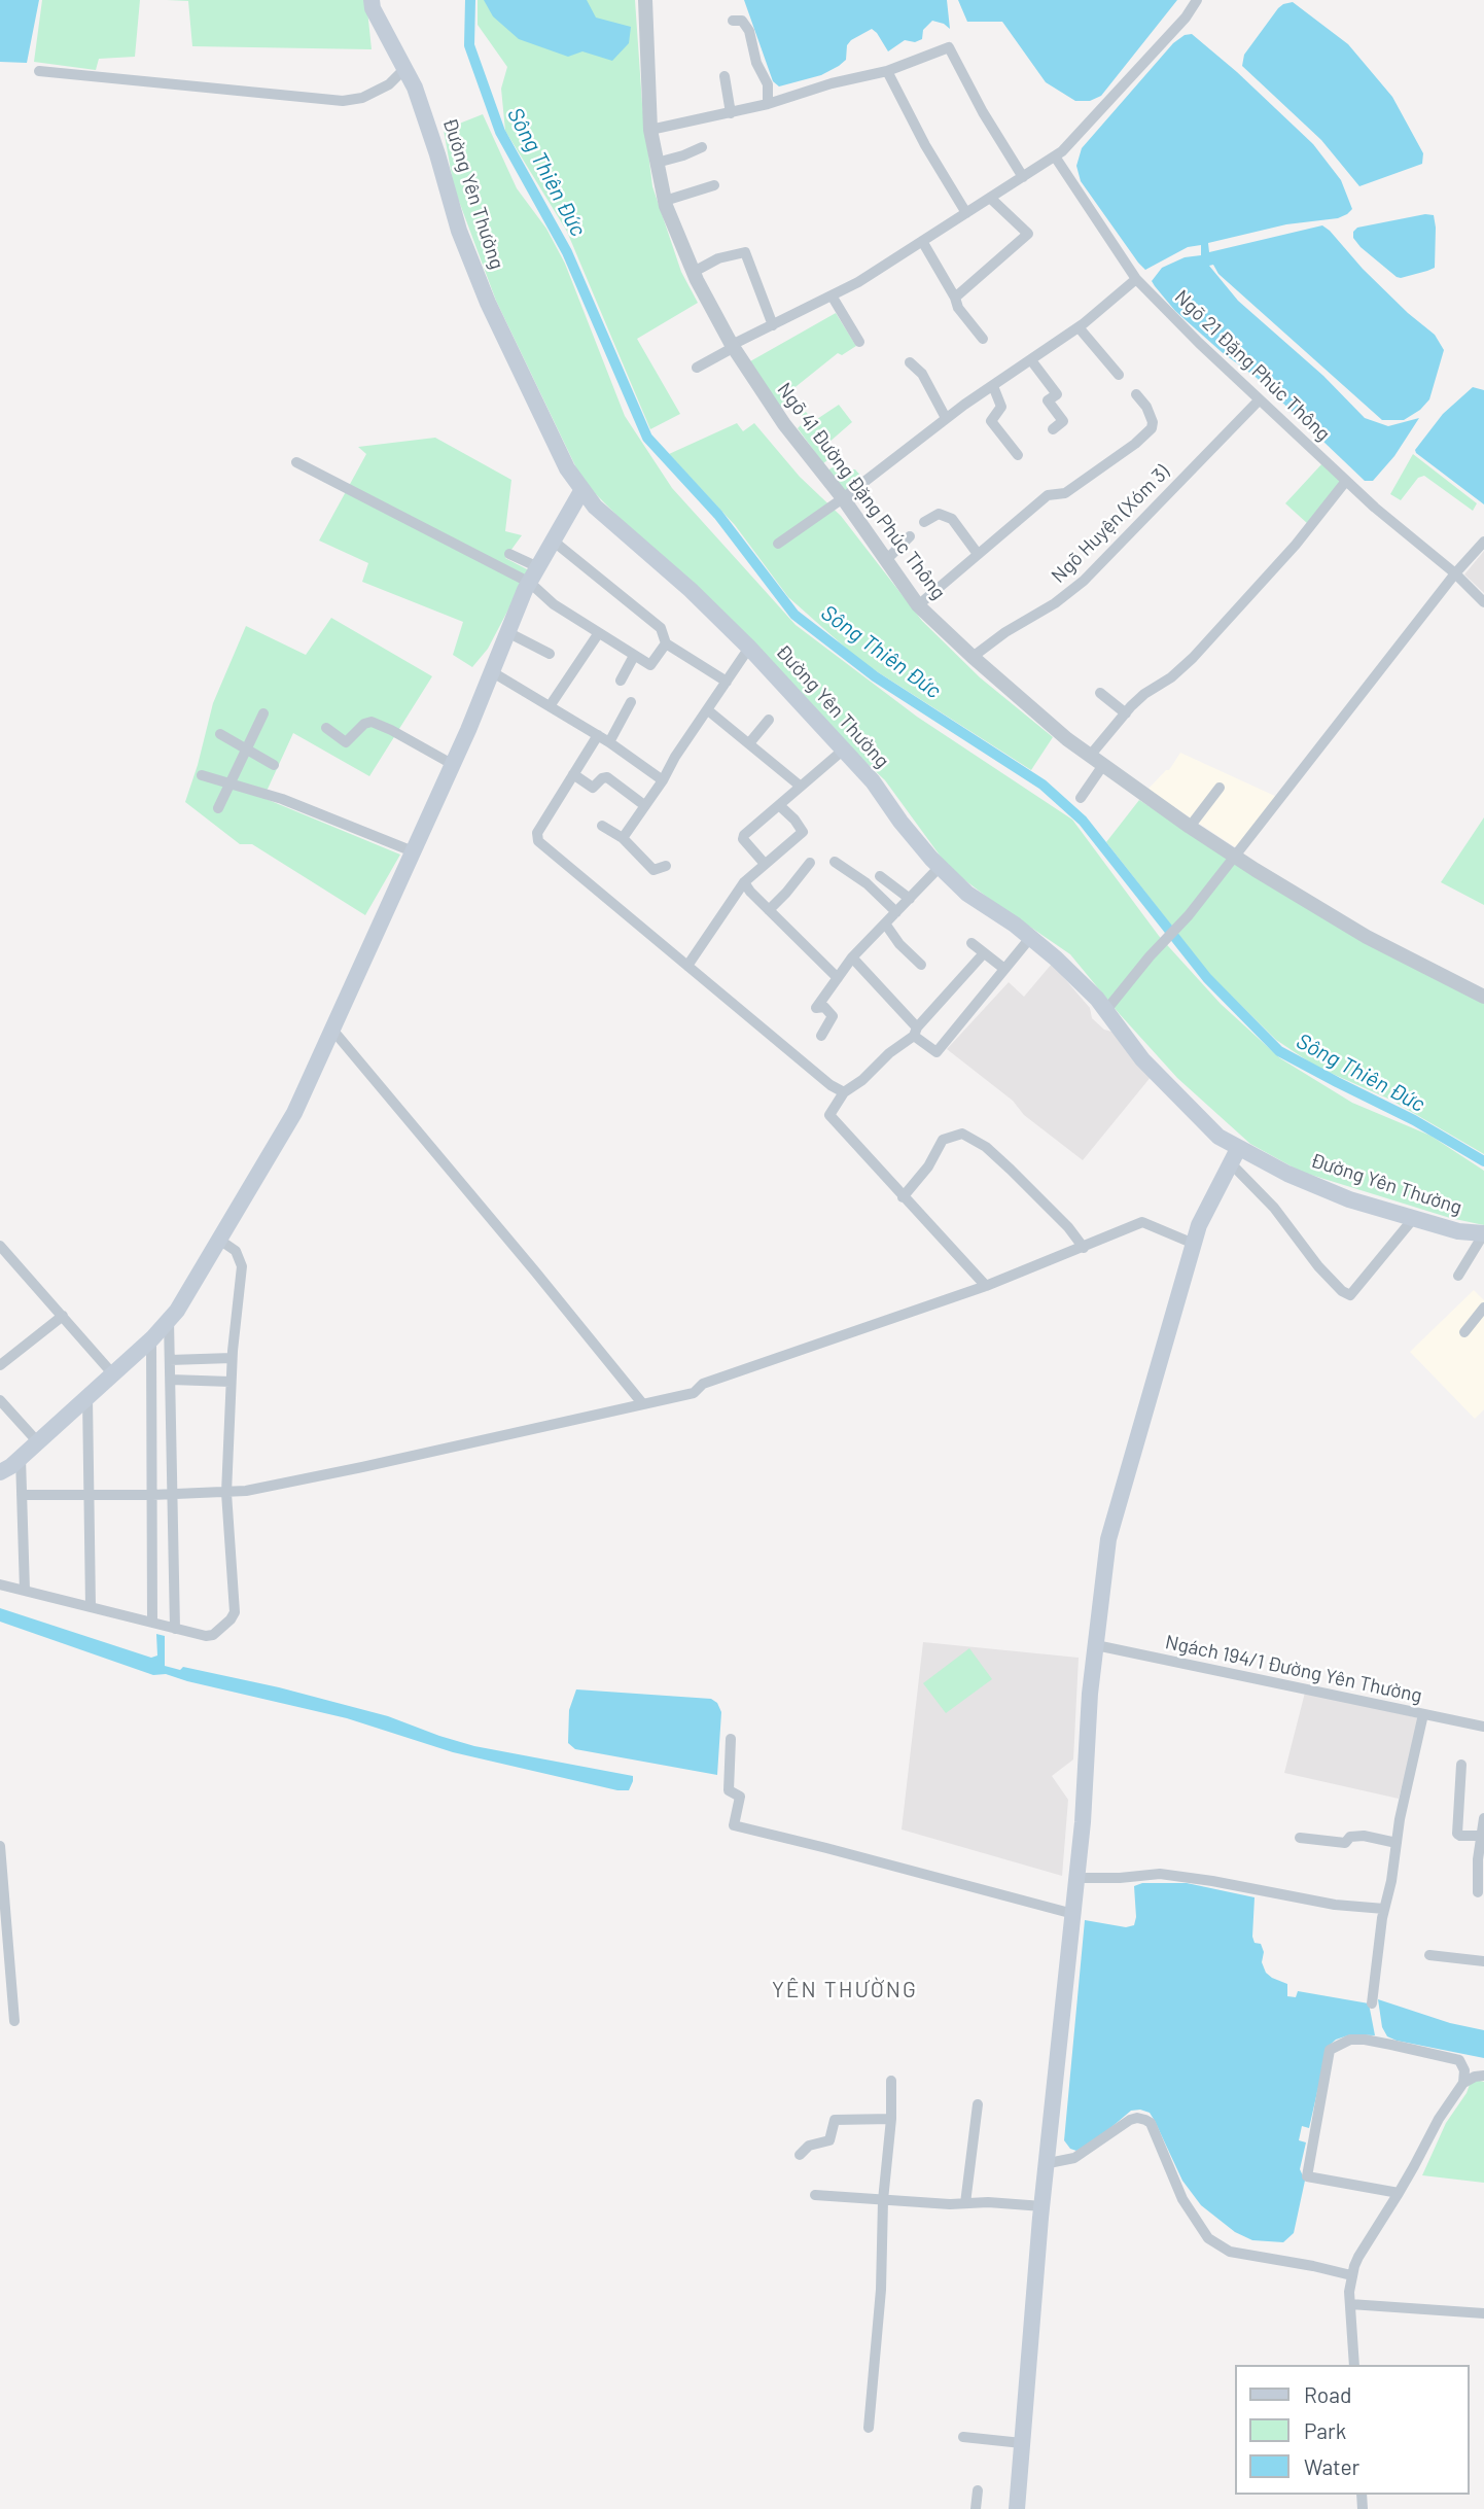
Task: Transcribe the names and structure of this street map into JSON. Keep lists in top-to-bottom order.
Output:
{
  "streets": {
    "main road": ["Đường Yên Thường"],
    "street": [
      "Ngõ 21 Đặng Phúc Thông",
      "Ngõ 41 Đường Đặng Phúc Thông",
      "Ngõ Huyện (Xóm 3)",
      "Ngách 194/1 Đường Yên Thường"
    ]
  },
  "crossings": [
    ["Ngõ 21 Đặng Phúc Thông", "Ngõ Huyện (Xóm 3)"],
    ["Ngõ 41 Đường Đặng Phúc Thông", "Ngõ Huyện (Xóm 3)"]
  ],
  "districts": ["YÊN THƯỜNG"],
  "water": ["Sông Thiên Đức"],
  "legend": ["Road", "Park", "Water"]
}
